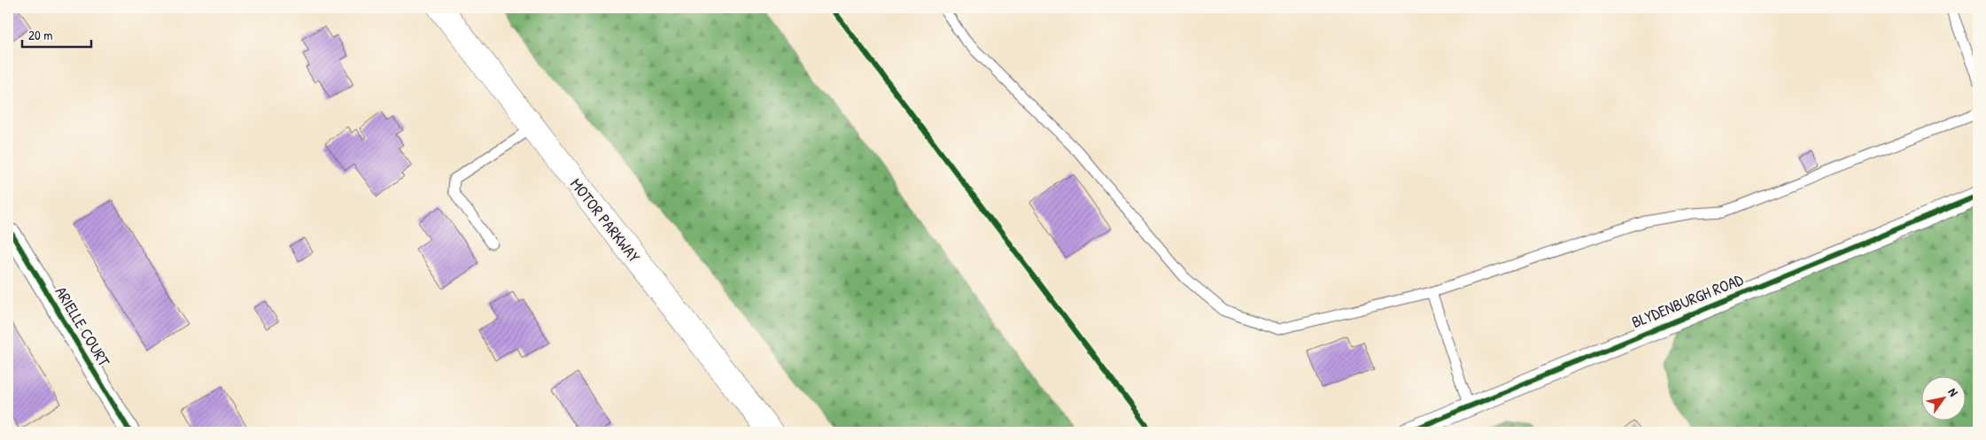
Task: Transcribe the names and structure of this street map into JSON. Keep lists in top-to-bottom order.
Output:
{
  "streets": {
    "main road": ["MOTOR PARKWAY"],
    "street": ["BLYDENBURGH ROAD", "ARIELLE COURT"]
  },
  "scale_bar": "20 m",
  "north": "top right"
}
